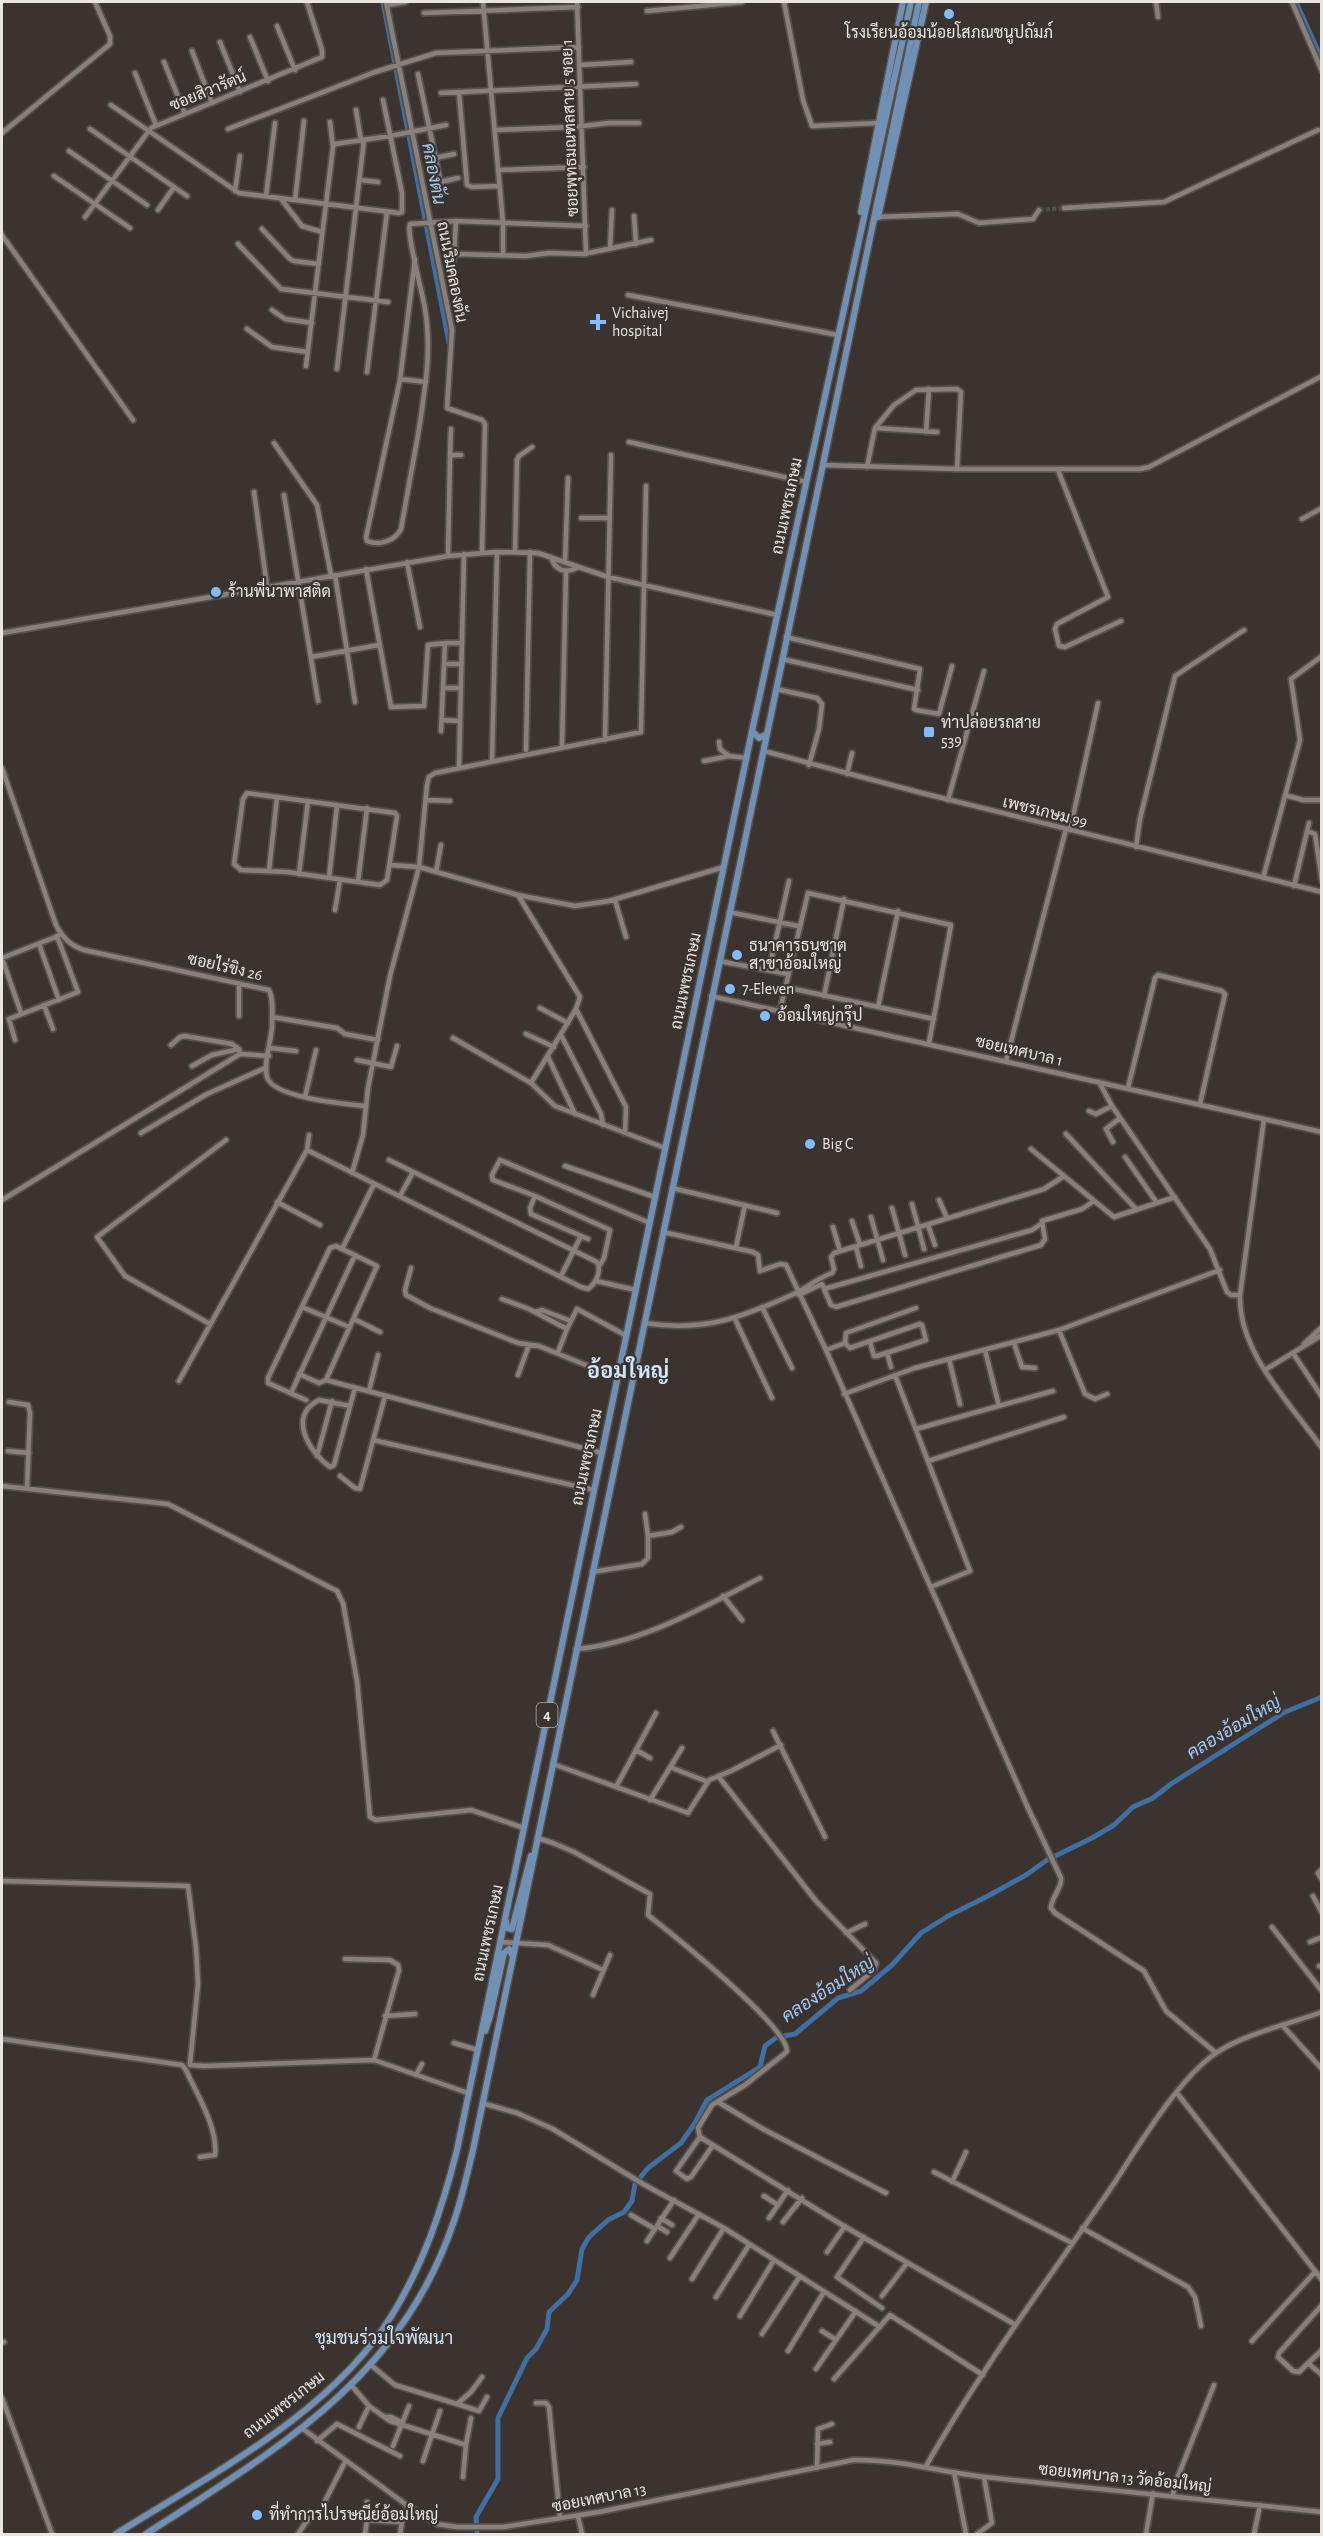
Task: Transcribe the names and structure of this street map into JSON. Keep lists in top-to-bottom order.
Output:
{
  "streets": {
    "main road": ["ถนนเพชรเกษม", "4"],
    "street": [
      "ซอยสิวารัตน์",
      "ซอยพุทธมณฑลสาย 5 ซอย 1",
      "ถนนริมคลองตัน",
      "เพชรเกษม 99",
      "ซอยไร่ขิง 26",
      "ซอยเทศบาล 1",
      "ซอยเทศบาล 13 วัดอ้อมใหญ่",
      "ซอยเทศบาล 13"
    ]
  },
  "crossings": [
    ["ถนนเพชรเกษม", "เพชรเกษม 99"],
    ["ถนนเพชรเกษม", "ซอยเทศบาล 1"],
    ["ถนนเพชรเกษม", "ซอยเทศบาล 13"],
    ["ซอยเทศบาล 13 วัดอ้อมใหญ่", "ซอยเทศบาล 13"]
  ],
  "districts": ["อ้อมใหญ่", "ชุมชนร่วมใจพัฒนา"],
  "water": ["คลองตัน", "คลองอ้อมใหญ่"],
  "places": {
    "other": [
      "โรงเรียนอ้อมน้อยโสภณชนูปถัมภ์",
      "ร้านพี่นาพาสติด",
      "ธนาคารธนชาต สาขาอ้อมใหญ่",
      "7-Eleven",
      "อ้อมใหญ่กรุ๊ป",
      "Big C",
      "ที่ทำการไปรษณีย์อ้อมใหญ่"
    ],
    "health": ["Vichaivej hospital"],
    "transit": ["ท่าปล่อยรถสาย 539"]
  }
}
